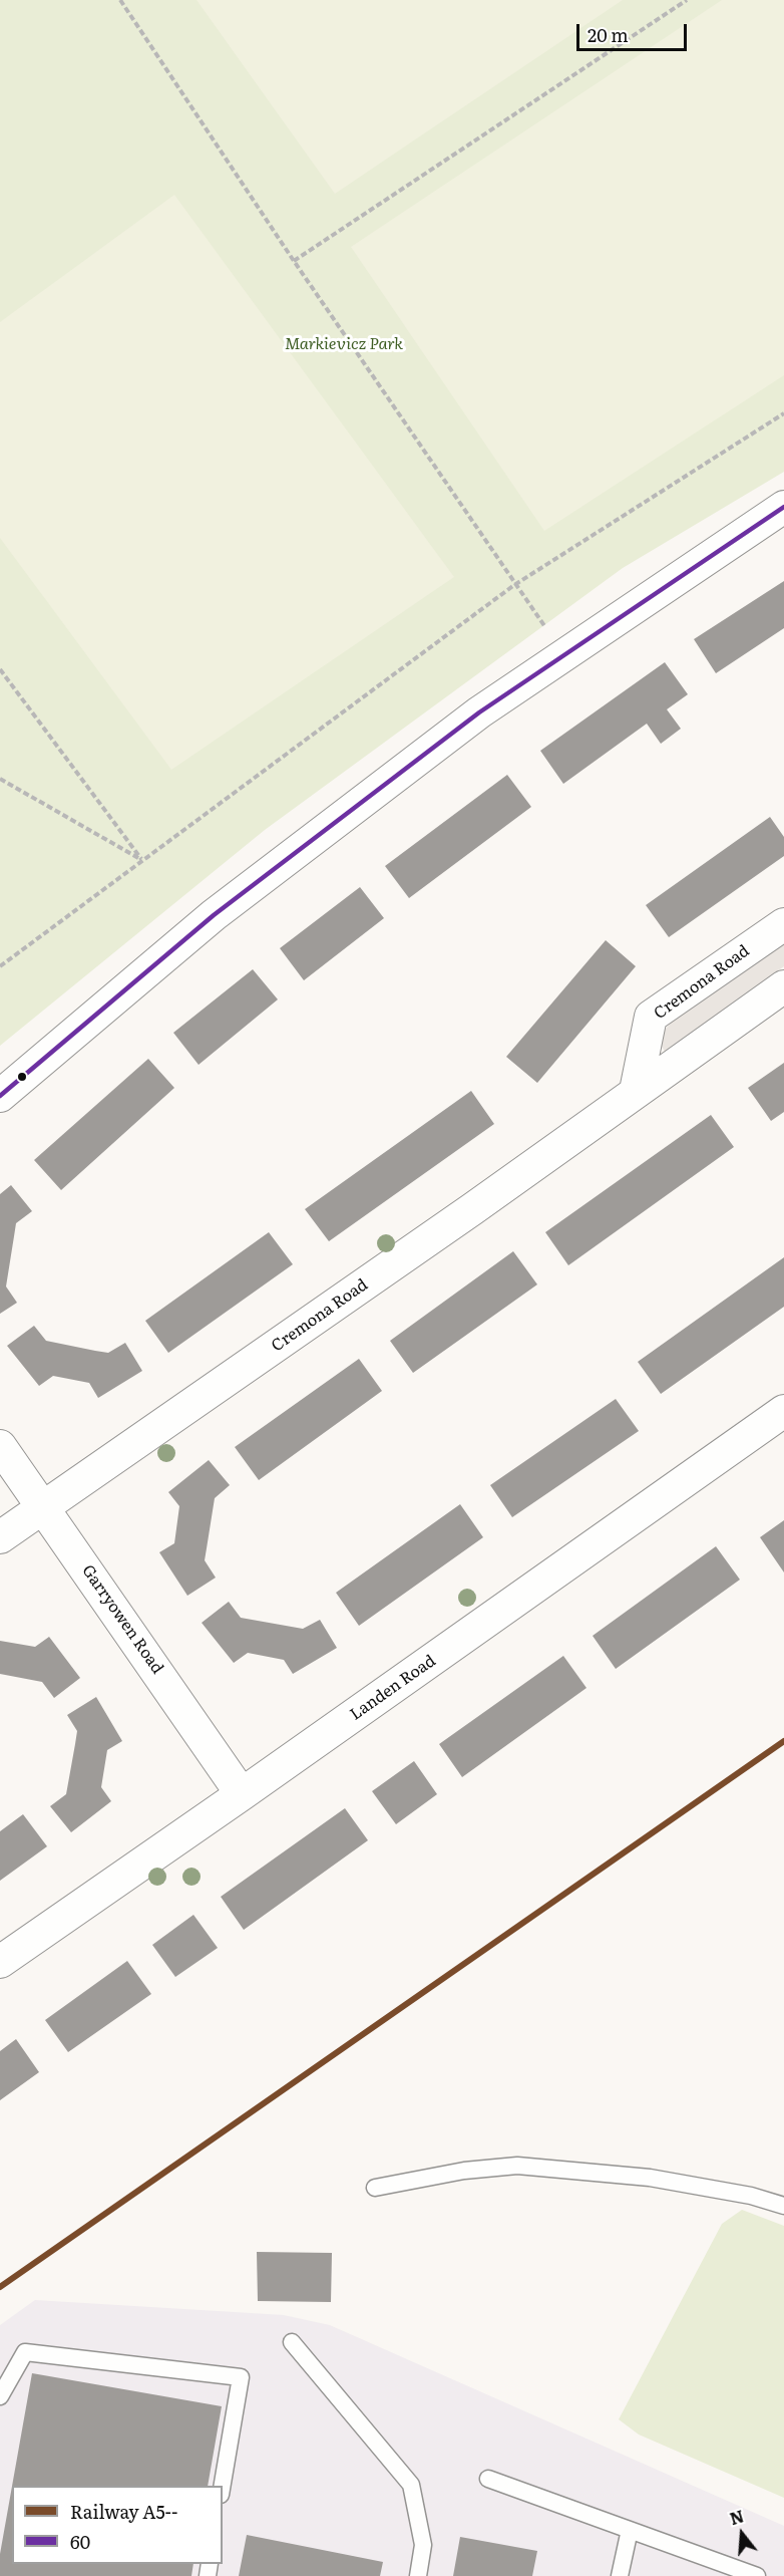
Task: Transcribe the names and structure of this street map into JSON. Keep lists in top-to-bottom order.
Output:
{
  "streets": {
    "street": ["Cremona Road", "Garryowen Road", "Landen Road"]
  },
  "crossings": [
    ["Cremona Road", "Garryowen Road"],
    ["Garryowen Road", "Landen Road"]
  ],
  "parks": ["Markievicz Park"],
  "lines": ["transit line 60", "rail line A5--"],
  "legend": ["Railway A5--", "60"],
  "scale_bar": "20 m",
  "north": "top"
}
